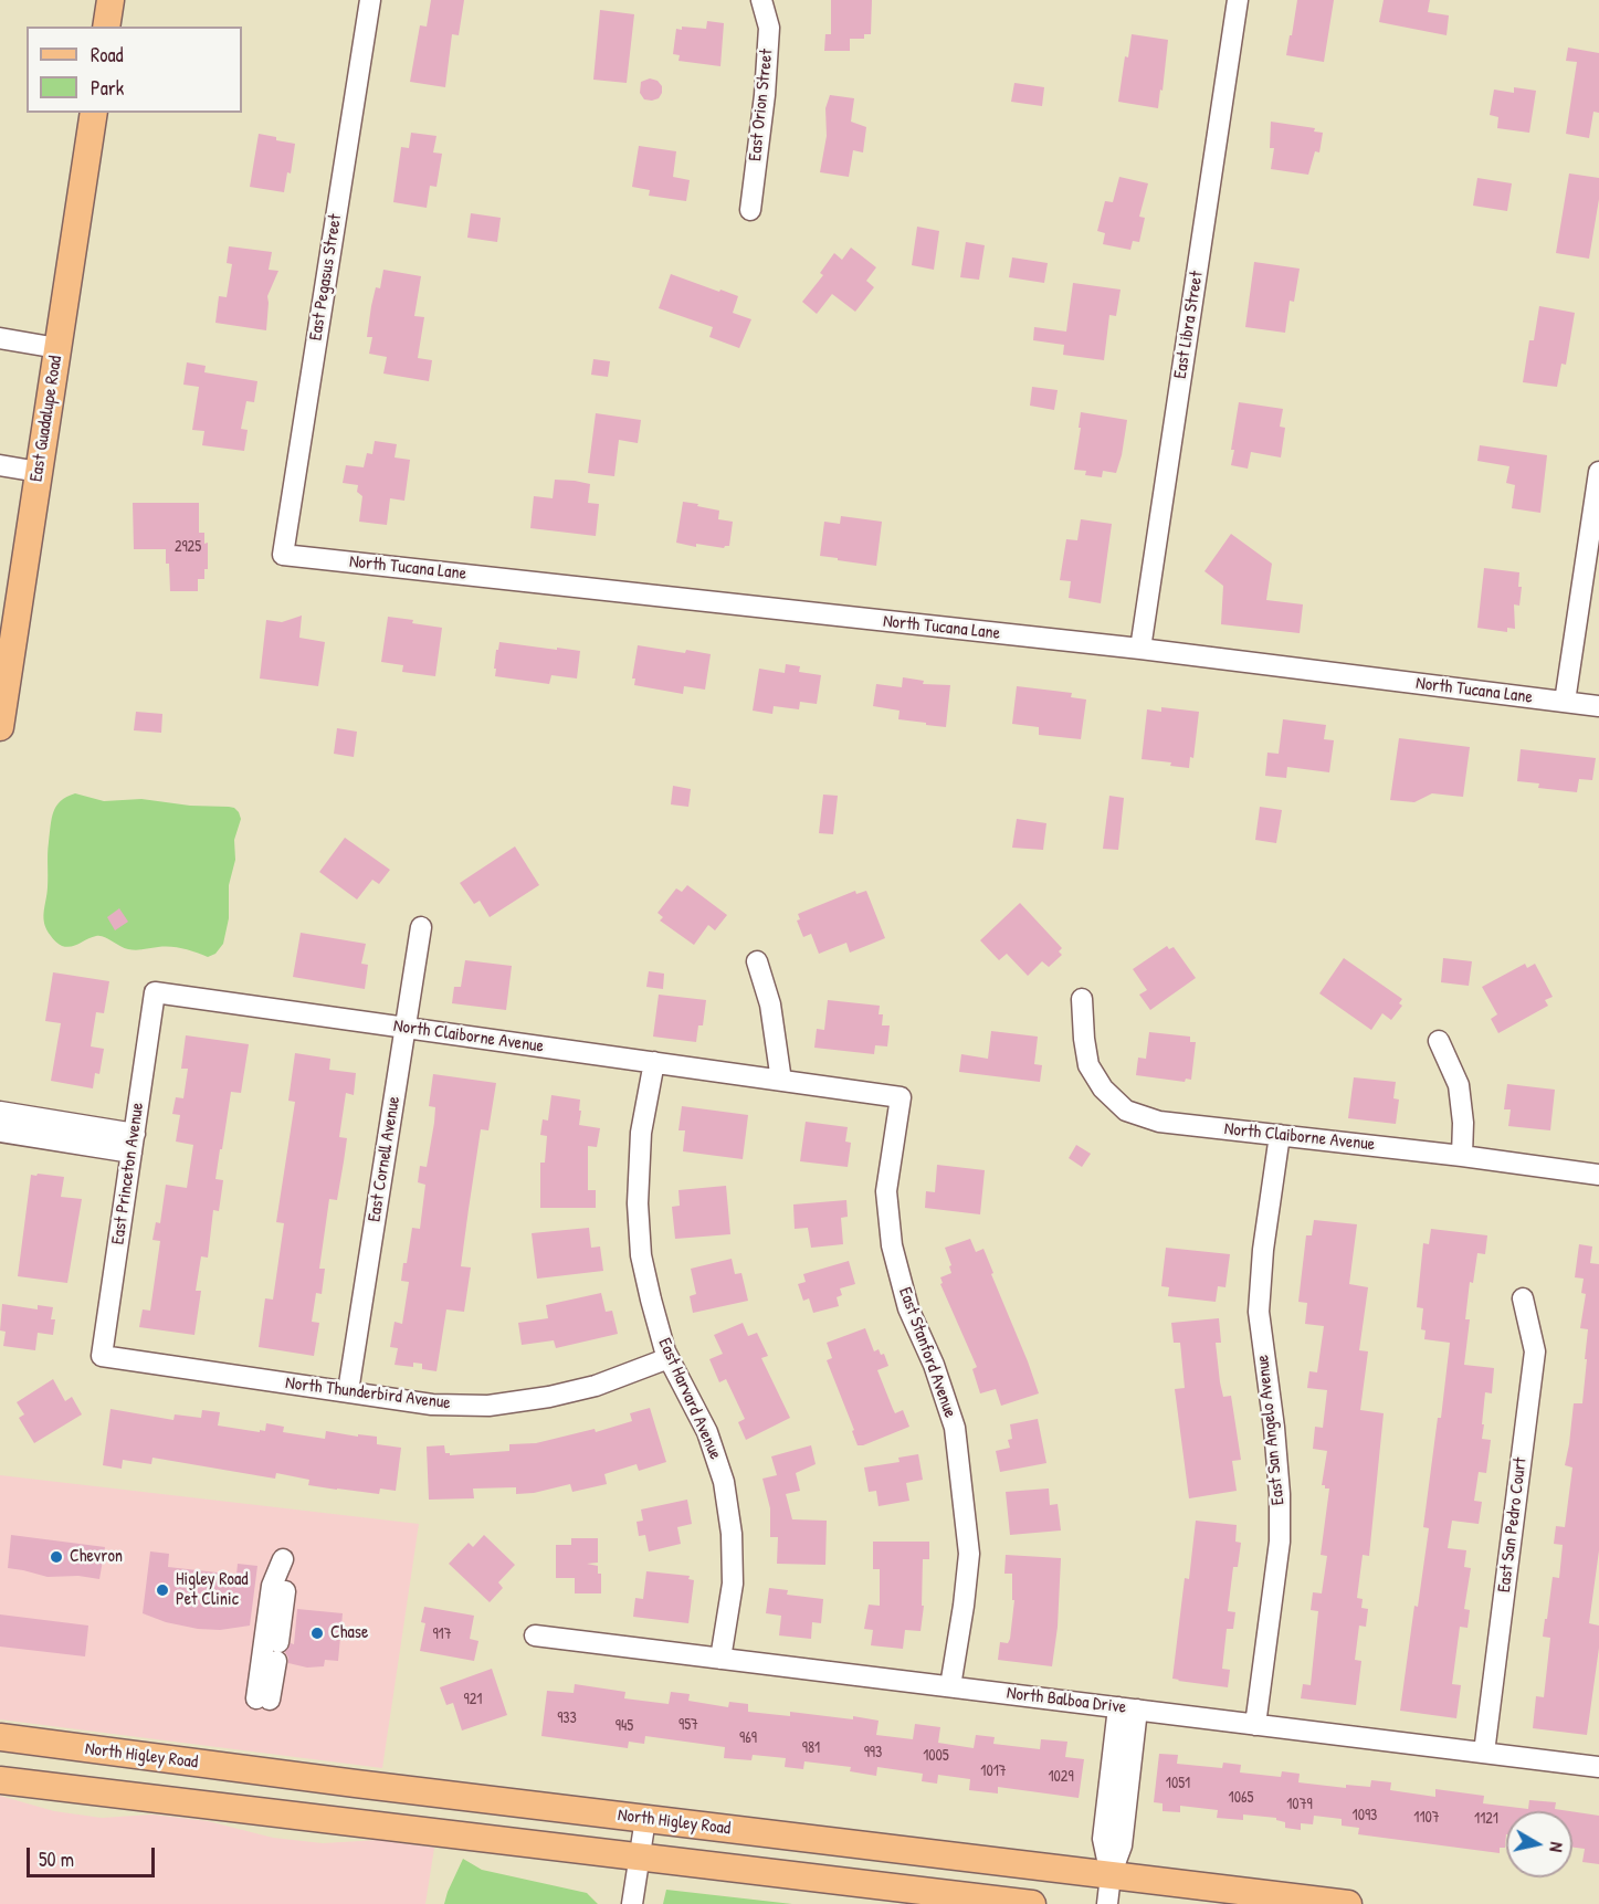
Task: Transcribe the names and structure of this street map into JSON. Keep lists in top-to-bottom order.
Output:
{
  "streets": {
    "main road": ["East Guadalupe Road", "North Higley Road"],
    "street": [
      "East Orion Street",
      "East Pegasus Street",
      "East Libra Street",
      "North Tucana Lane",
      "North Claiborne Avenue",
      "East Cornell Avenue",
      "East Princeton Avenue",
      "East Stanford Avenue",
      "North Thunderbird Avenue",
      "East Harvard Avenue",
      "East San Angelo Avenue",
      "East San Pedro Court",
      "North Balboa Drive"
    ]
  },
  "crossings": [
    ["East Pegasus Street", "North Tucana Lane"],
    ["East Libra Street", "North Tucana Lane"],
    ["North Claiborne Avenue", "East Cornell Avenue"],
    ["North Claiborne Avenue", "East Princeton Avenue"],
    ["North Claiborne Avenue", "East Stanford Avenue"],
    ["North Claiborne Avenue", "East Harvard Avenue"],
    ["North Claiborne Avenue", "East San Angelo Avenue"],
    ["East Cornell Avenue", "North Thunderbird Avenue"],
    ["East Princeton Avenue", "North Thunderbird Avenue"],
    ["East Stanford Avenue", "North Balboa Drive"],
    ["North Thunderbird Avenue", "East Harvard Avenue"],
    ["East Harvard Avenue", "North Balboa Drive"],
    ["East San Angelo Avenue", "North Balboa Drive"],
    ["East San Pedro Court", "North Balboa Drive"]
  ],
  "places": ["Chevron", "Higley Road Pet Clinic", "Chase"],
  "house_numbers": [
    "2925",
    "917",
    "921",
    "933",
    "957",
    "945",
    "969",
    "981",
    "993",
    "1005",
    "1017",
    "1029",
    "1051",
    "1065",
    "1079",
    "1093",
    "1107",
    "1121"
  ],
  "legend": ["Road", "Park"],
  "scale_bar": "50 m",
  "north": "right"
}
